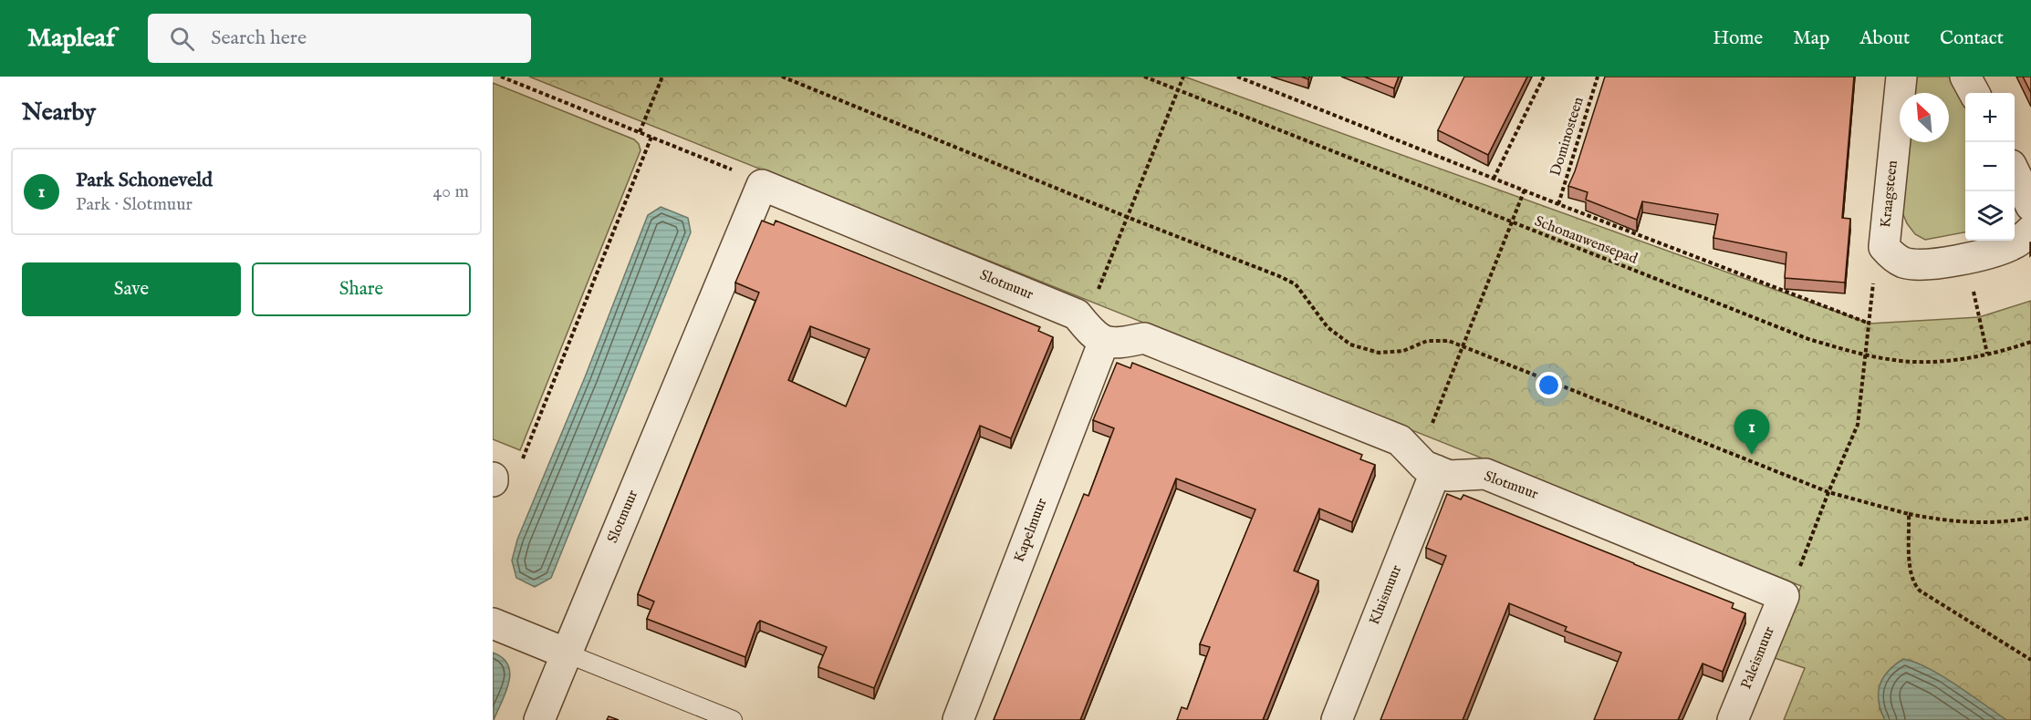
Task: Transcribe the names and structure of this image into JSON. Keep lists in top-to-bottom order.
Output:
{
  "streets": {
    "street": [
      "Kraagsteen",
      "Slotmuur",
      "Kapelmuur",
      "Kluismuur",
      "Paleismuur"
    ],
    "path": ["Dominosteen", "Schonauwensepad"]
  },
  "crossings": [
    ["Kraagsteen", "Schonauwensepad"],
    ["Kraagsteen", "Slotmuur"],
    ["Kraagsteen", "Paleismuur"],
    ["Slotmuur", "Kapelmuur"],
    ["Slotmuur", "Kluismuur"],
    ["Slotmuur", "Paleismuur"]
  ],
  "north": "top left",
  "page": {
    "header": "Mapleaf",
    "search": "Search here",
    "nav": [
      "Home",
      "Map",
      "About",
      "Contact"
    ],
    "heading": "Nearby",
    "map_buttons": ["+", "−"],
    "list": [
      {
        "mark": "1",
        "name": "Park Schoneveld",
        "note": "Park · Slotmuur",
        "value": "40 m"
      }
    ],
    "buttons": ["Save", "Share"],
    "pins": "1"
  }
}
